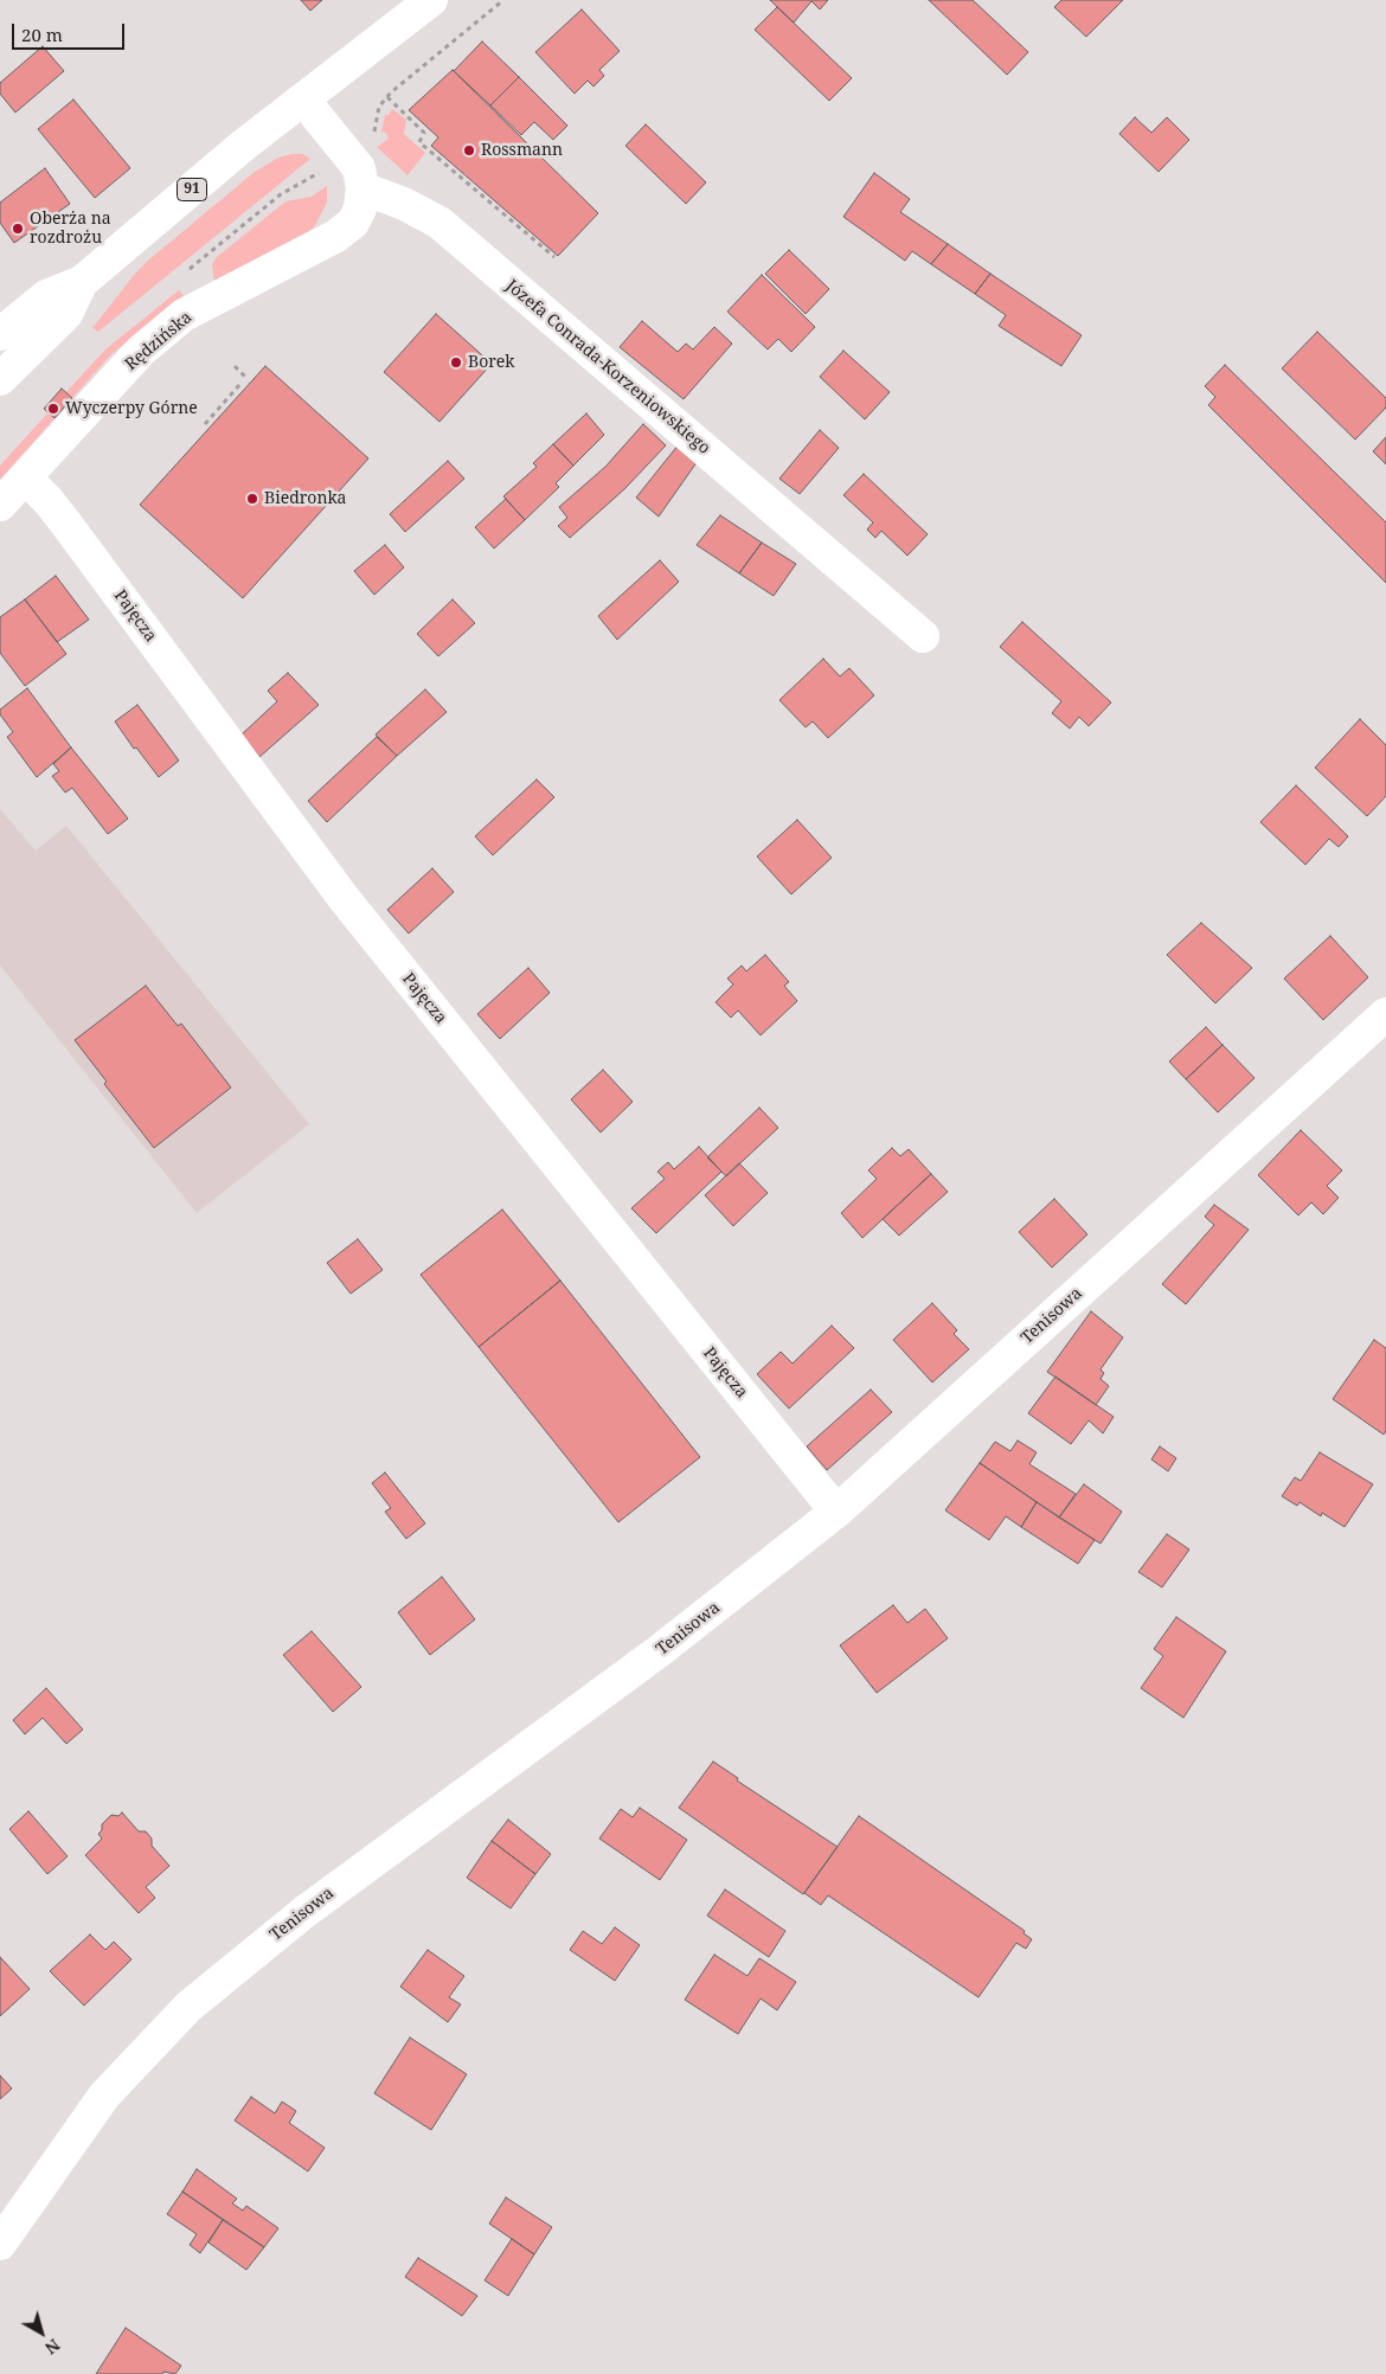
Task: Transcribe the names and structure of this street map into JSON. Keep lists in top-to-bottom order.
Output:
{
  "streets": {
    "street": [
      "91",
      "Rędzińska",
      "Józefa Conrada-Korzeniowskiego",
      "Pajęcza",
      "Tenisowa"
    ]
  },
  "crossings": [
    ["Rędzińska", "Józefa Conrada-Korzeniowskiego"],
    ["Rędzińska", "Pajęcza"],
    ["Pajęcza", "Tenisowa"]
  ],
  "places": [
    "Rossmann",
    "Oberża na rozdrożu",
    "Borek",
    "Wyczerpy Górne",
    "Biedronka"
  ],
  "scale_bar": "20 m",
  "north": "bottom right"
}
